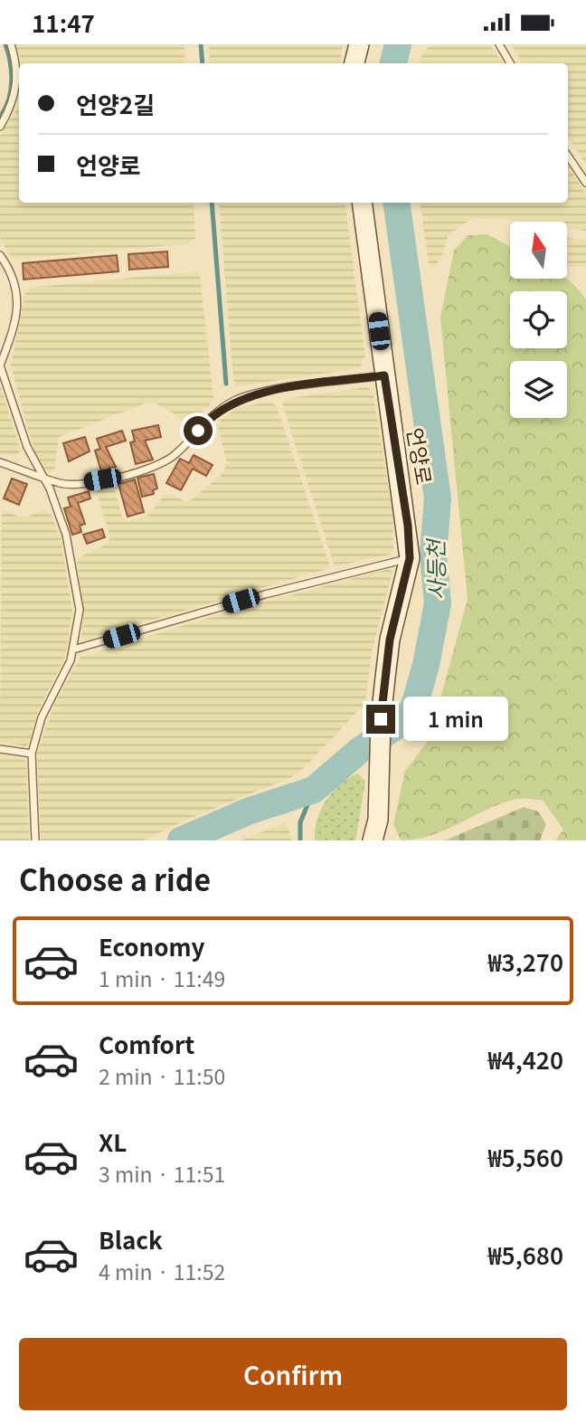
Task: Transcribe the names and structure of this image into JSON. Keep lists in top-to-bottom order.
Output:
{
  "streets": {
    "street": ["언양로"]
  },
  "water": ["사등천"],
  "north": "top",
  "page": {
    "status": "11:47",
    "banner": ["언양2길", "언양로"],
    "bubble": "1 min",
    "heading": "Choose a ride",
    "list": [
      {
        "name": "Economy",
        "note": "1 min · 11:49",
        "value": "₩3,270"
      },
      {
        "name": "Comfort",
        "note": "2 min · 11:50",
        "value": "₩4,420"
      },
      {
        "name": "XL",
        "note": "3 min · 11:51",
        "value": "₩5,560"
      },
      {
        "name": "Black",
        "note": "4 min · 11:52",
        "value": "₩5,680"
      }
    ],
    "buttons": "Confirm"
  }
}
